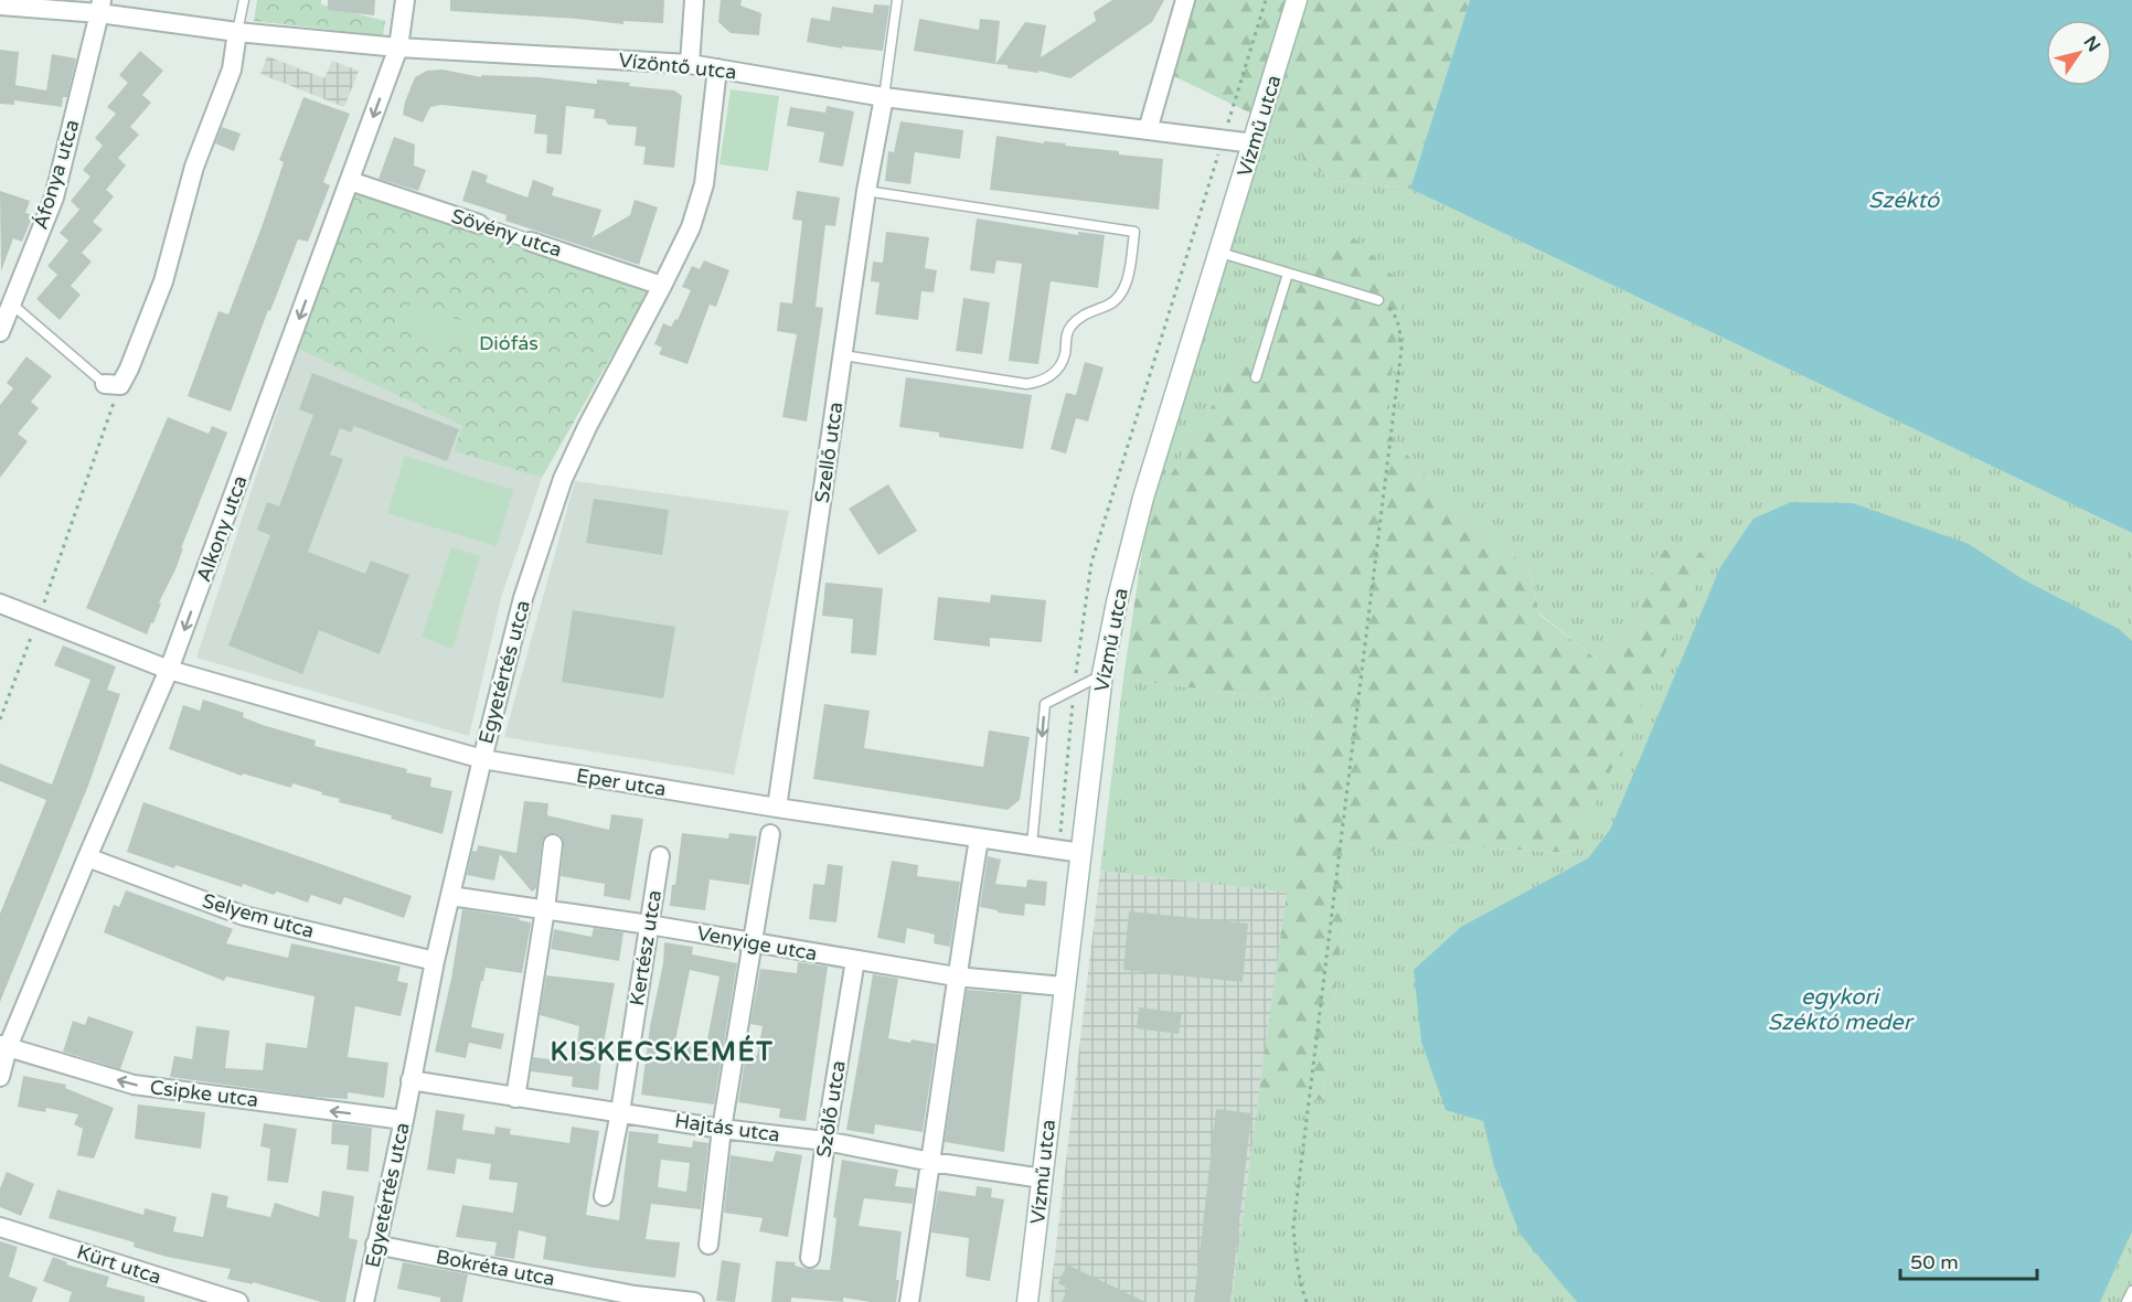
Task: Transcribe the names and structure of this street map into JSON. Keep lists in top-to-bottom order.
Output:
{
  "streets": {
    "main road": ["Vízmű utca"],
    "street": [
      "Vízöntő utca",
      "Áfonya utca",
      "Sövény utca",
      "Szellő utca",
      "Alkony utca",
      "Egyetértés utca",
      "Eper utca",
      "Selyem utca",
      "Venyige utca",
      "Kertész utca",
      "Csipke utca",
      "Szőlő utca",
      "Hajtás utca",
      "Kürt utca",
      "Bokréta utca"
    ]
  },
  "crossings": [
    ["Vízöntő utca", "Vízmű utca"],
    ["Vízöntő utca", "Áfonya utca"],
    ["Vízöntő utca", "Szellő utca"],
    ["Vízöntő utca", "Alkony utca"],
    ["Vízöntő utca", "Egyetértés utca"],
    ["Vízmű utca", "Eper utca"],
    ["Vízmű utca", "Venyige utca"],
    ["Vízmű utca", "Hajtás utca"],
    ["Sövény utca", "Alkony utca"],
    ["Sövény utca", "Egyetértés utca"],
    ["Szellő utca", "Eper utca"],
    ["Alkony utca", "Eper utca"],
    ["Alkony utca", "Selyem utca"],
    ["Alkony utca", "Csipke utca"],
    ["Egyetértés utca", "Eper utca"],
    ["Egyetértés utca", "Selyem utca"],
    ["Egyetértés utca", "Venyige utca"],
    ["Egyetértés utca", "Csipke utca"],
    ["Egyetértés utca", "Hajtás utca"],
    ["Egyetértés utca", "Bokréta utca"],
    ["Venyige utca", "Kertész utca"],
    ["Venyige utca", "Szőlő utca"],
    ["Kertész utca", "Hajtás utca"],
    ["Szőlő utca", "Hajtás utca"]
  ],
  "one_way": ["Csipke utca"],
  "districts": ["KISKECSKEMÉT"],
  "water": ["Széktó", "egykori Széktó meder"],
  "parks": ["Diófás"],
  "scale_bar": "50 m",
  "north": "top right"
}
